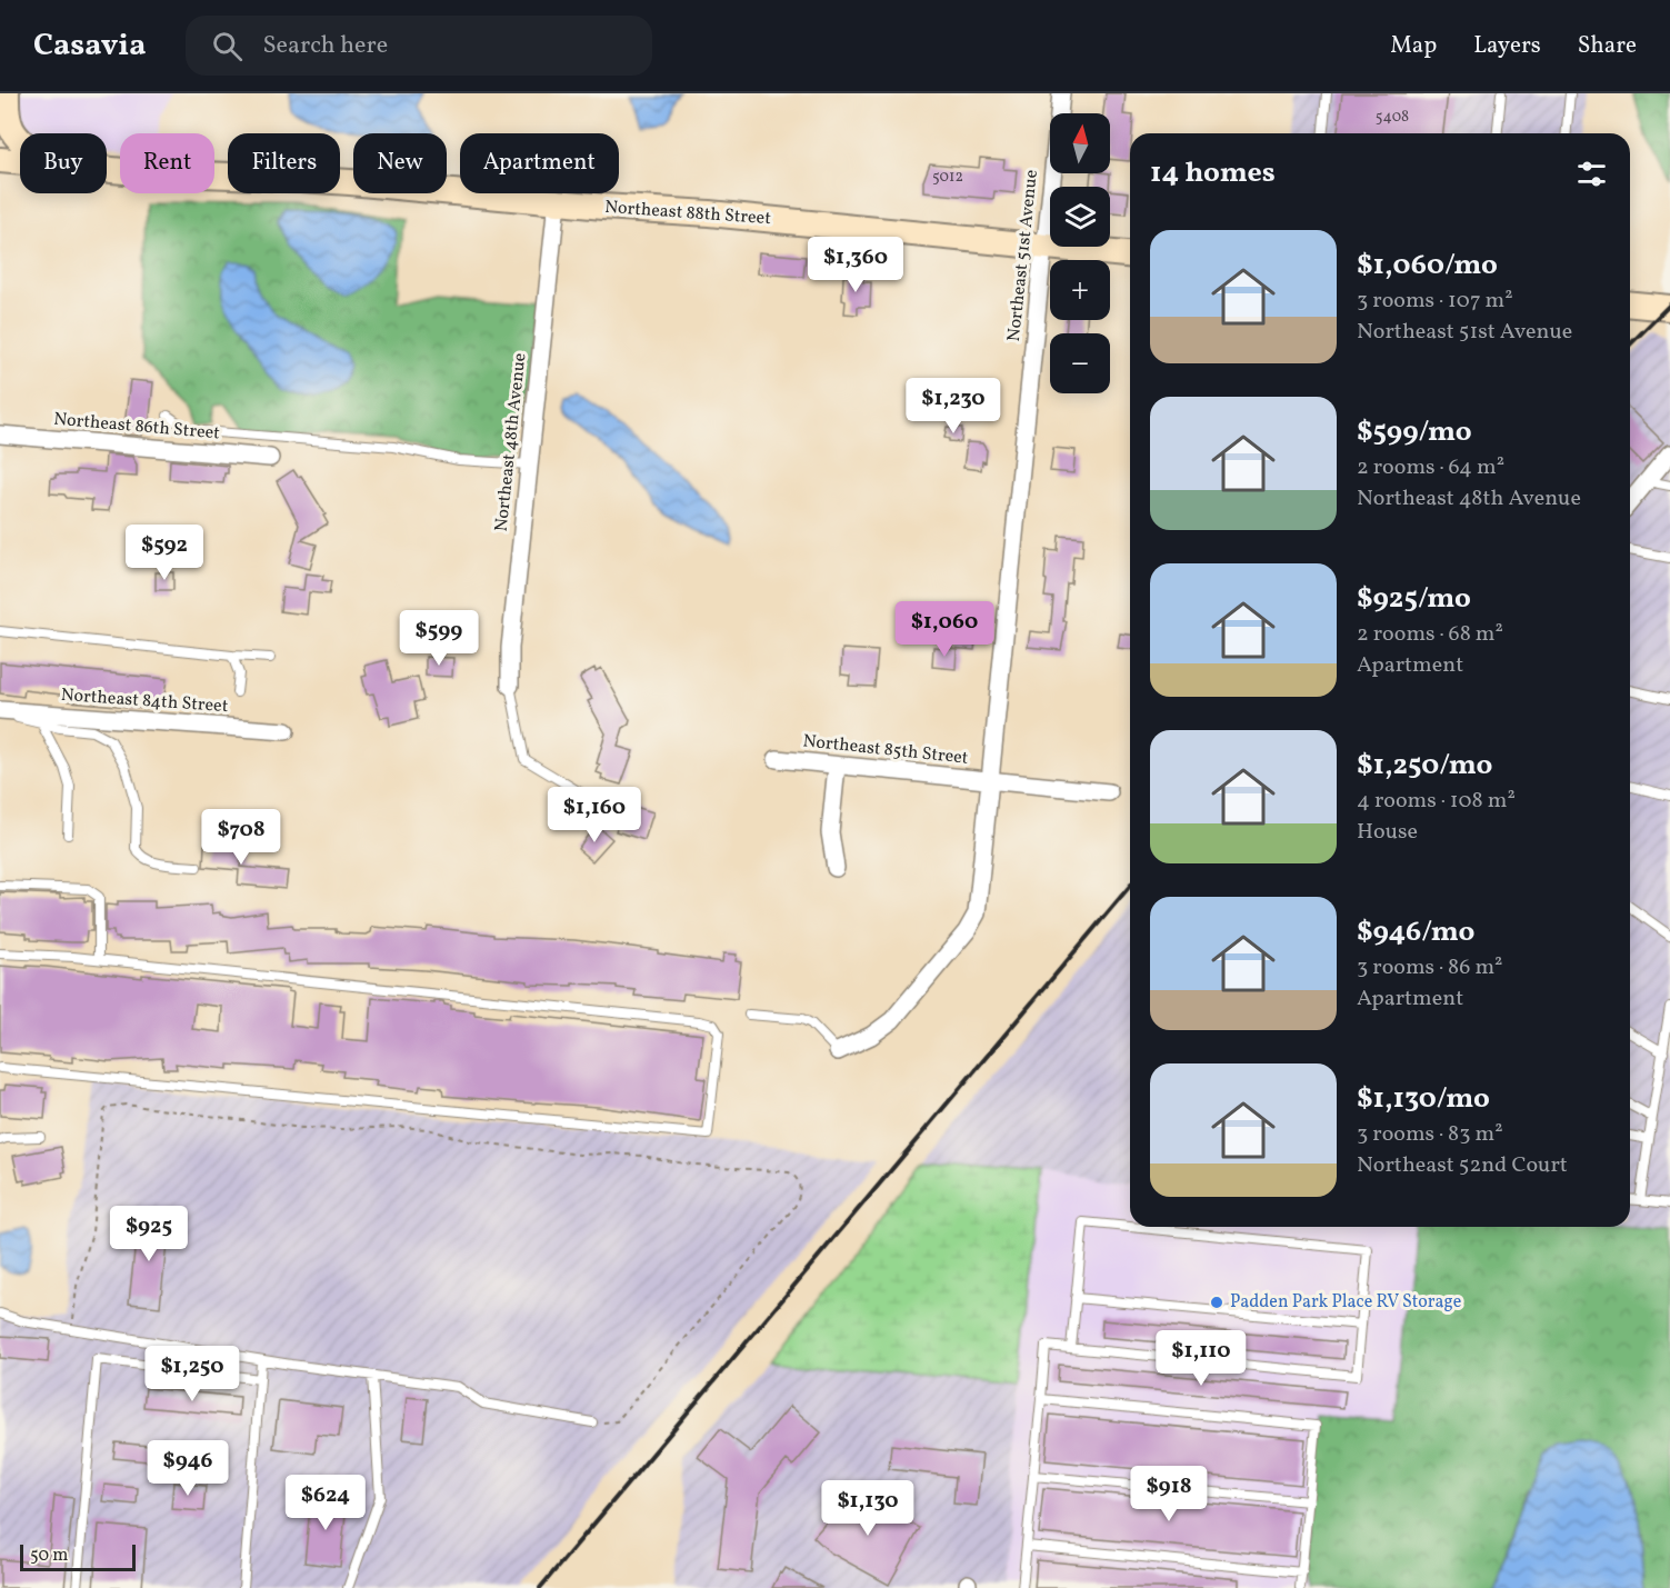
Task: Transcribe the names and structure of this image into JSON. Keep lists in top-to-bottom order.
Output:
{
  "streets": {
    "main road": ["Northeast 88th Street"],
    "street": [
      "Northeast 51st Avenue",
      "Northeast 86th Street",
      "Northeast 48th Avenue",
      "Northeast 84th Street",
      "Northeast 85th Street"
    ]
  },
  "crossings": [
    ["Northeast 88th Street", "Northeast 51st Avenue"],
    ["Northeast 88th Street", "Northeast 48th Avenue"],
    ["Northeast 51st Avenue", "Northeast 85th Street"]
  ],
  "places": ["Padden Park Place RV Storage"],
  "house_numbers": ["5408", "5012"],
  "scale_bar": "50 m",
  "north": "top",
  "page": {
    "header": "Casavia",
    "search": "Search here",
    "nav": ["Map", "Layers", "Share"],
    "map_buttons": ["+", "−"],
    "chip": [
      "Buy",
      "Rent",
      "Filters",
      "New",
      "Apartment"
    ],
    "heading": "14 homes",
    "list": [
      {
        "name": "$1,060/mo",
        "note": "3 rooms · 107 m² · Northeast 51st Avenue"
      },
      {
        "name": "$599/mo",
        "note": "2 rooms · 64 m² · Northeast 48th Avenue"
      },
      {
        "name": "$925/mo",
        "note": "2 rooms · 68 m² · Apartment"
      },
      {
        "name": "$1,250/mo",
        "note": "4 rooms · 108 m² · House"
      },
      {
        "name": "$946/mo",
        "note": "3 rooms · 86 m² · Apartment"
      },
      {
        "name": "$1,130/mo",
        "note": "3 rooms · 83 m² · Northeast 52nd Court"
      }
    ],
    "price": [
      "$1,360",
      "$1,230",
      "$592",
      "$1,060",
      "$599",
      "$1,160",
      "$708",
      "$925",
      "$1,110",
      "$1,250",
      "$946",
      "$918",
      "$624",
      "$1,130"
    ],
    "scale": "50 m"
  }
}
